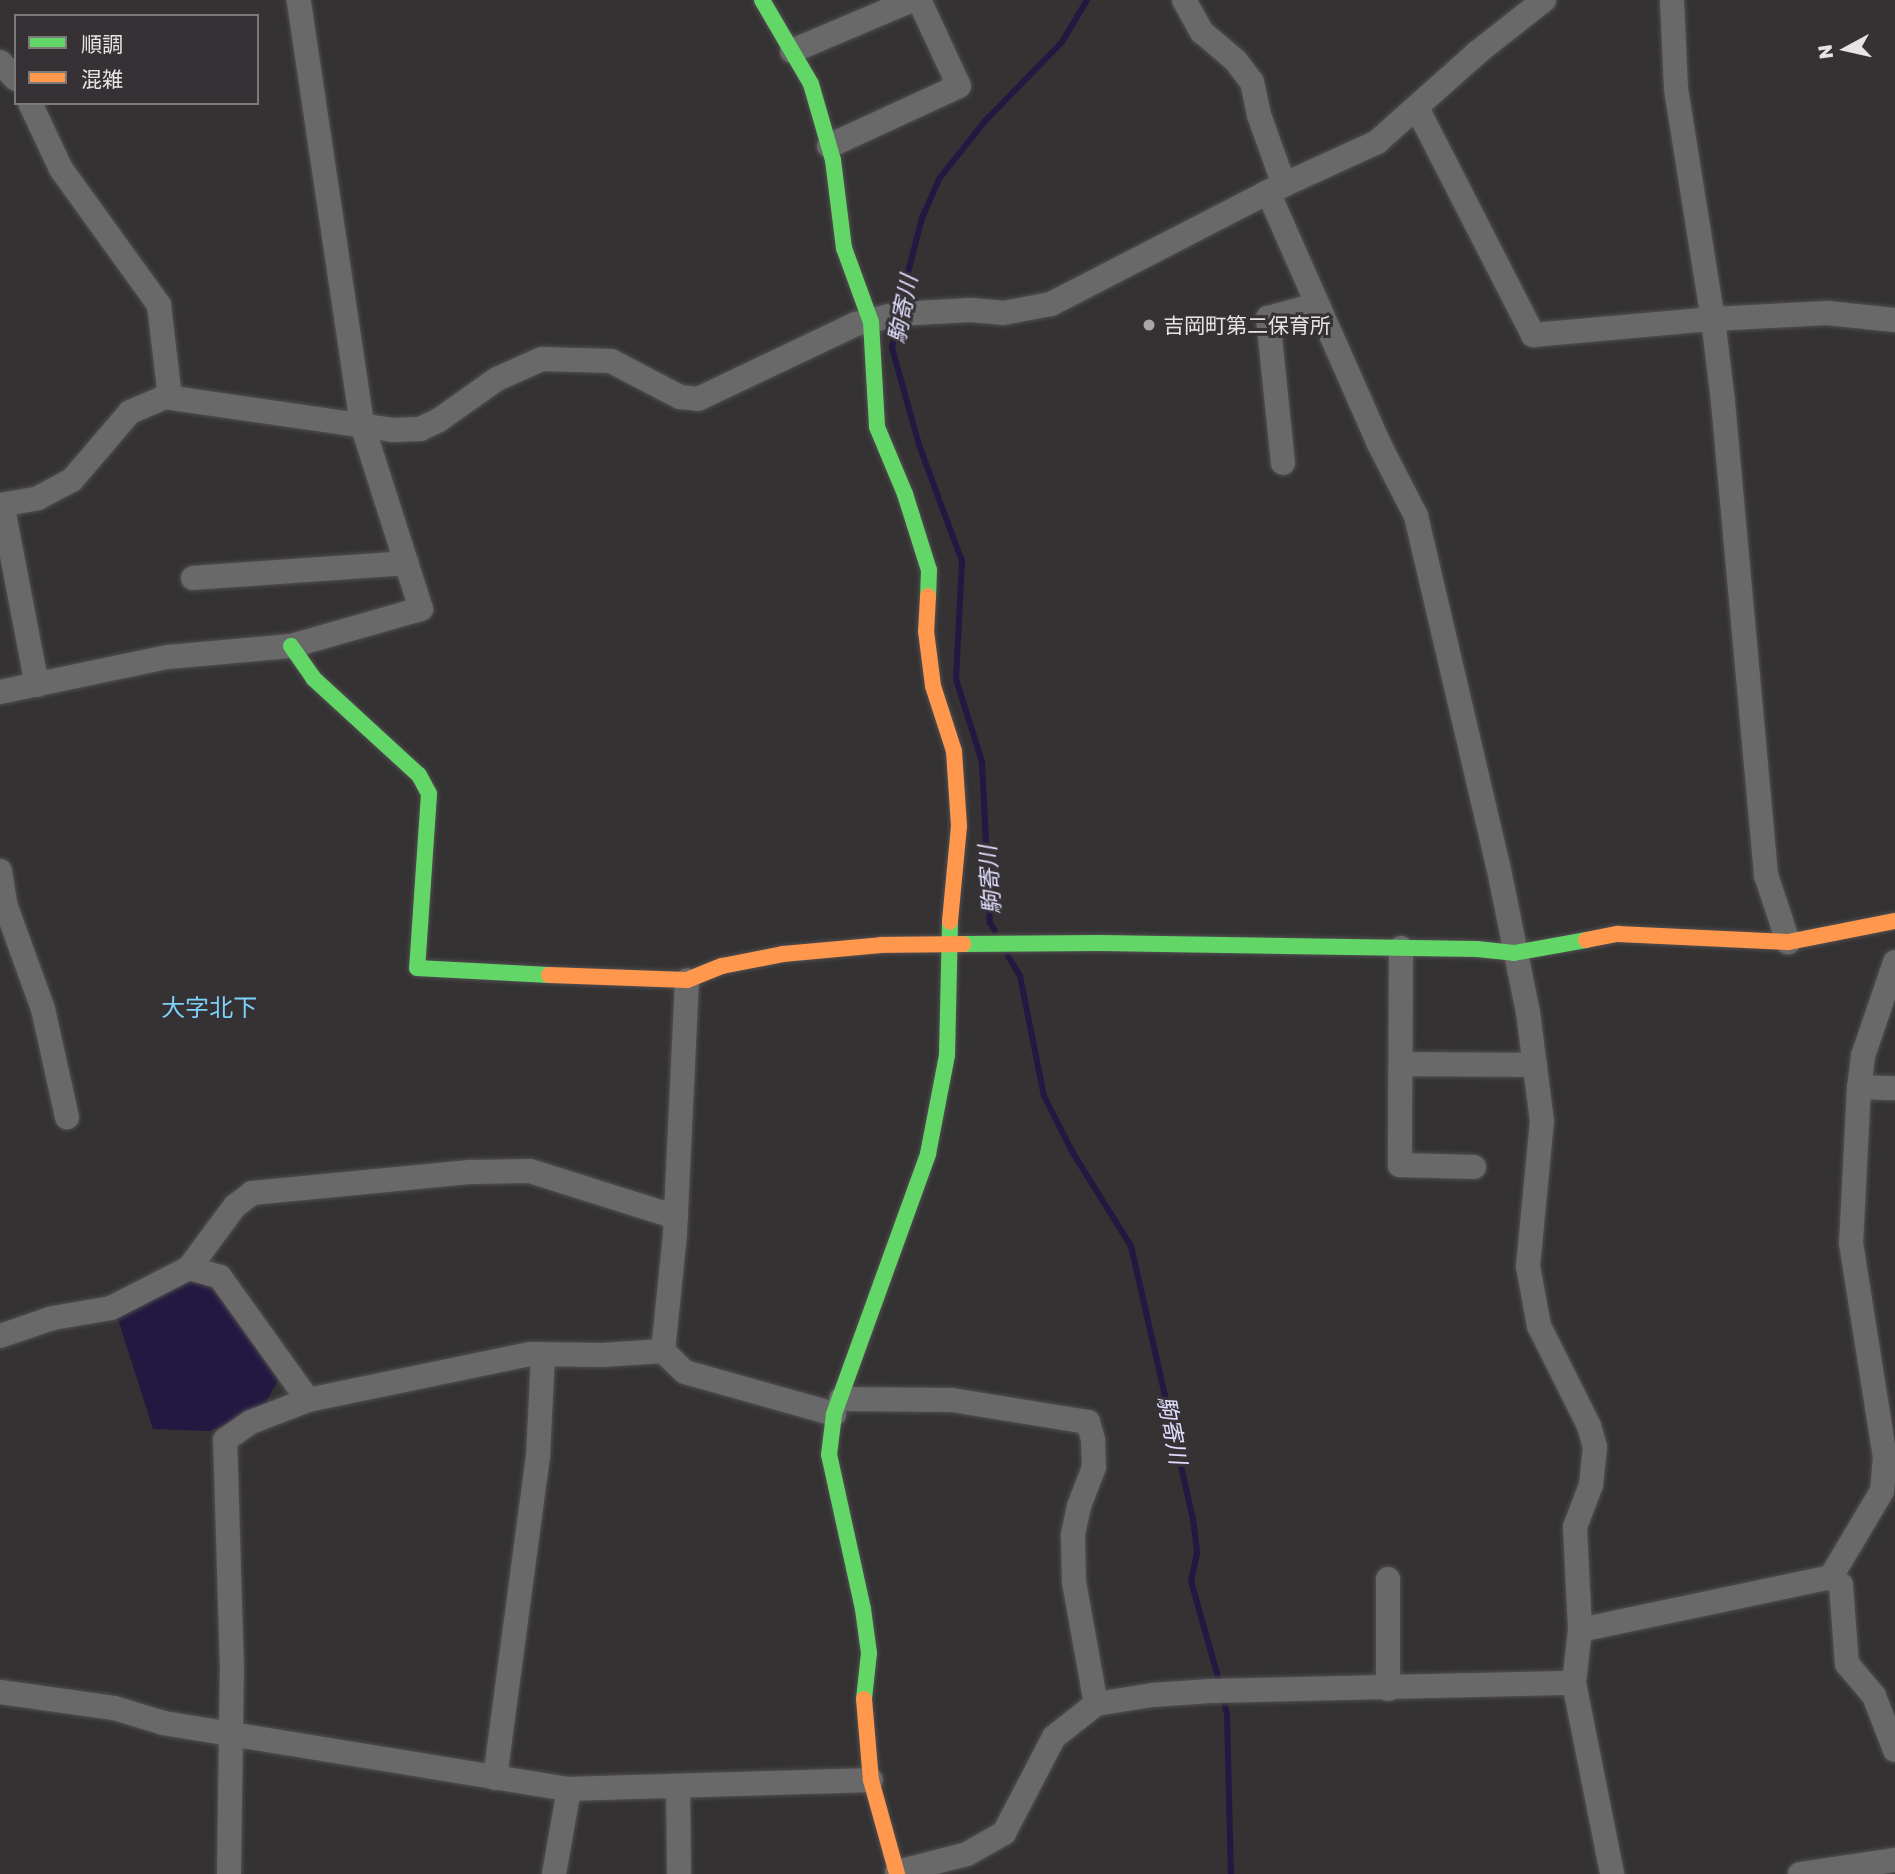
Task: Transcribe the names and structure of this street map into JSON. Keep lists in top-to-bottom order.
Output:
{
  "districts": ["大字北下"],
  "water": ["駒寄川"],
  "places": ["吉岡町第二保育所"],
  "legend": ["順調", "混雑"],
  "north": "left"
}
